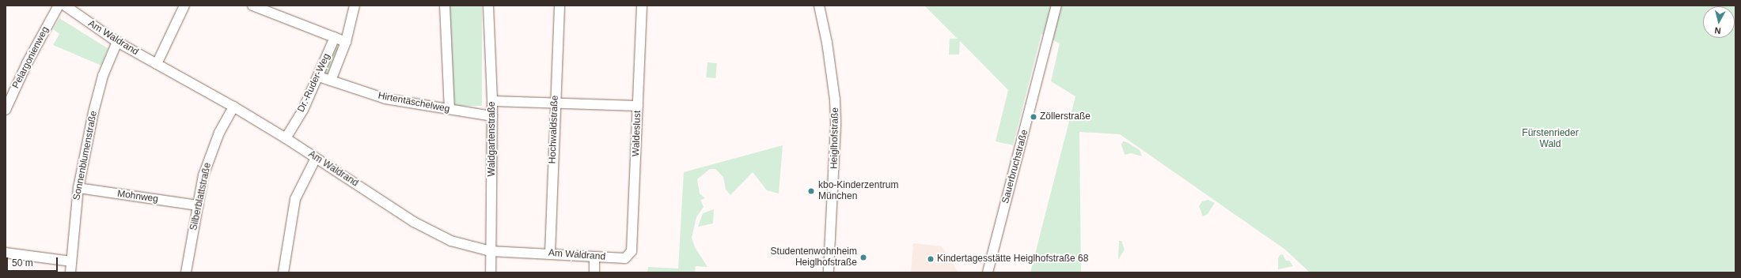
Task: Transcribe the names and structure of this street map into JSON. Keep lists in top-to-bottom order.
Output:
{
  "streets": {
    "street": [
      "Am Waldrand",
      "Pelargonienweg",
      "Dr.-Ruder-Weg",
      "Hirtentäschelweg",
      "Hochwaldstraße",
      "Waldeslust",
      "Heiglhofstraße",
      "Waldgartenstraße",
      "Sonnenblumenstraße",
      "Sauerbruchstraße",
      "Mohnweg",
      "Silberblattstraße"
    ]
  },
  "crossings": [
    ["Am Waldrand", "Dr.-Ruder-Weg"],
    ["Am Waldrand", "Hochwaldstraße"],
    ["Am Waldrand", "Waldeslust"],
    ["Am Waldrand", "Waldgartenstraße"],
    ["Am Waldrand", "Sonnenblumenstraße"],
    ["Am Waldrand", "Silberblattstraße"],
    ["Dr.-Ruder-Weg", "Hirtentäschelweg"],
    ["Hirtentäschelweg", "Waldgartenstraße"],
    ["Sonnenblumenstraße", "Mohnweg"],
    ["Mohnweg", "Silberblattstraße"]
  ],
  "parks": ["Fürstenrieder Wald"],
  "places": [
    "Zöllerstraße",
    "kbo-Kinderzentrum München",
    "Studentenwohnheim Heiglhofstraße",
    "Kindertagesstätte Heiglhofstraße 68"
  ],
  "scale_bar": "50 m",
  "north": "bottom"
}
